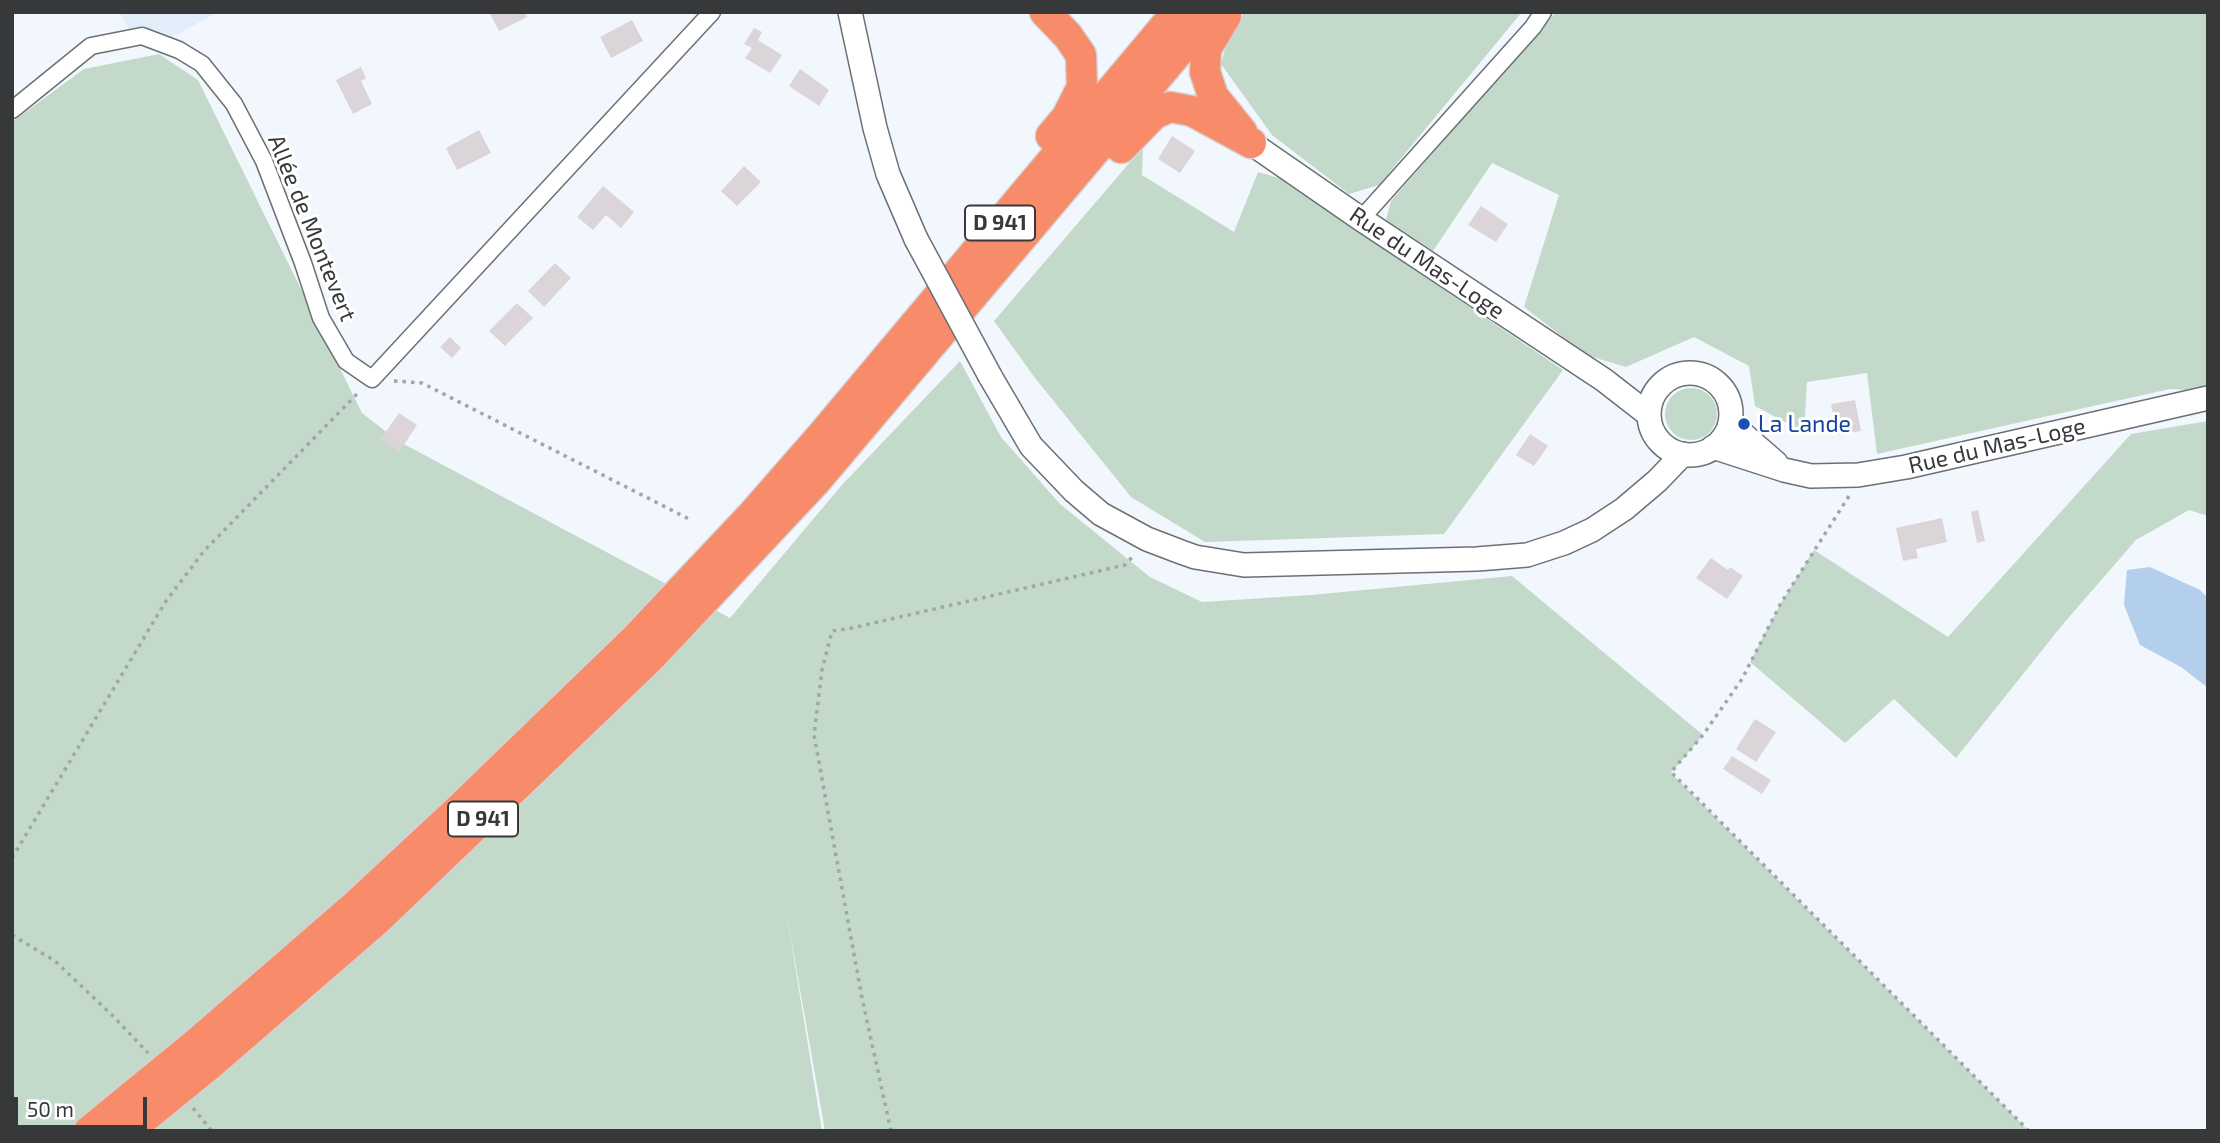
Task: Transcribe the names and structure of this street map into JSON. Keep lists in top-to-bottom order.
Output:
{
  "streets": {
    "highway": ["D 941"],
    "main road": ["Rue du Mas-Loge"],
    "street": ["Allée de Montevert"]
  },
  "places": ["La Lande"],
  "scale_bar": "50 m"
}
